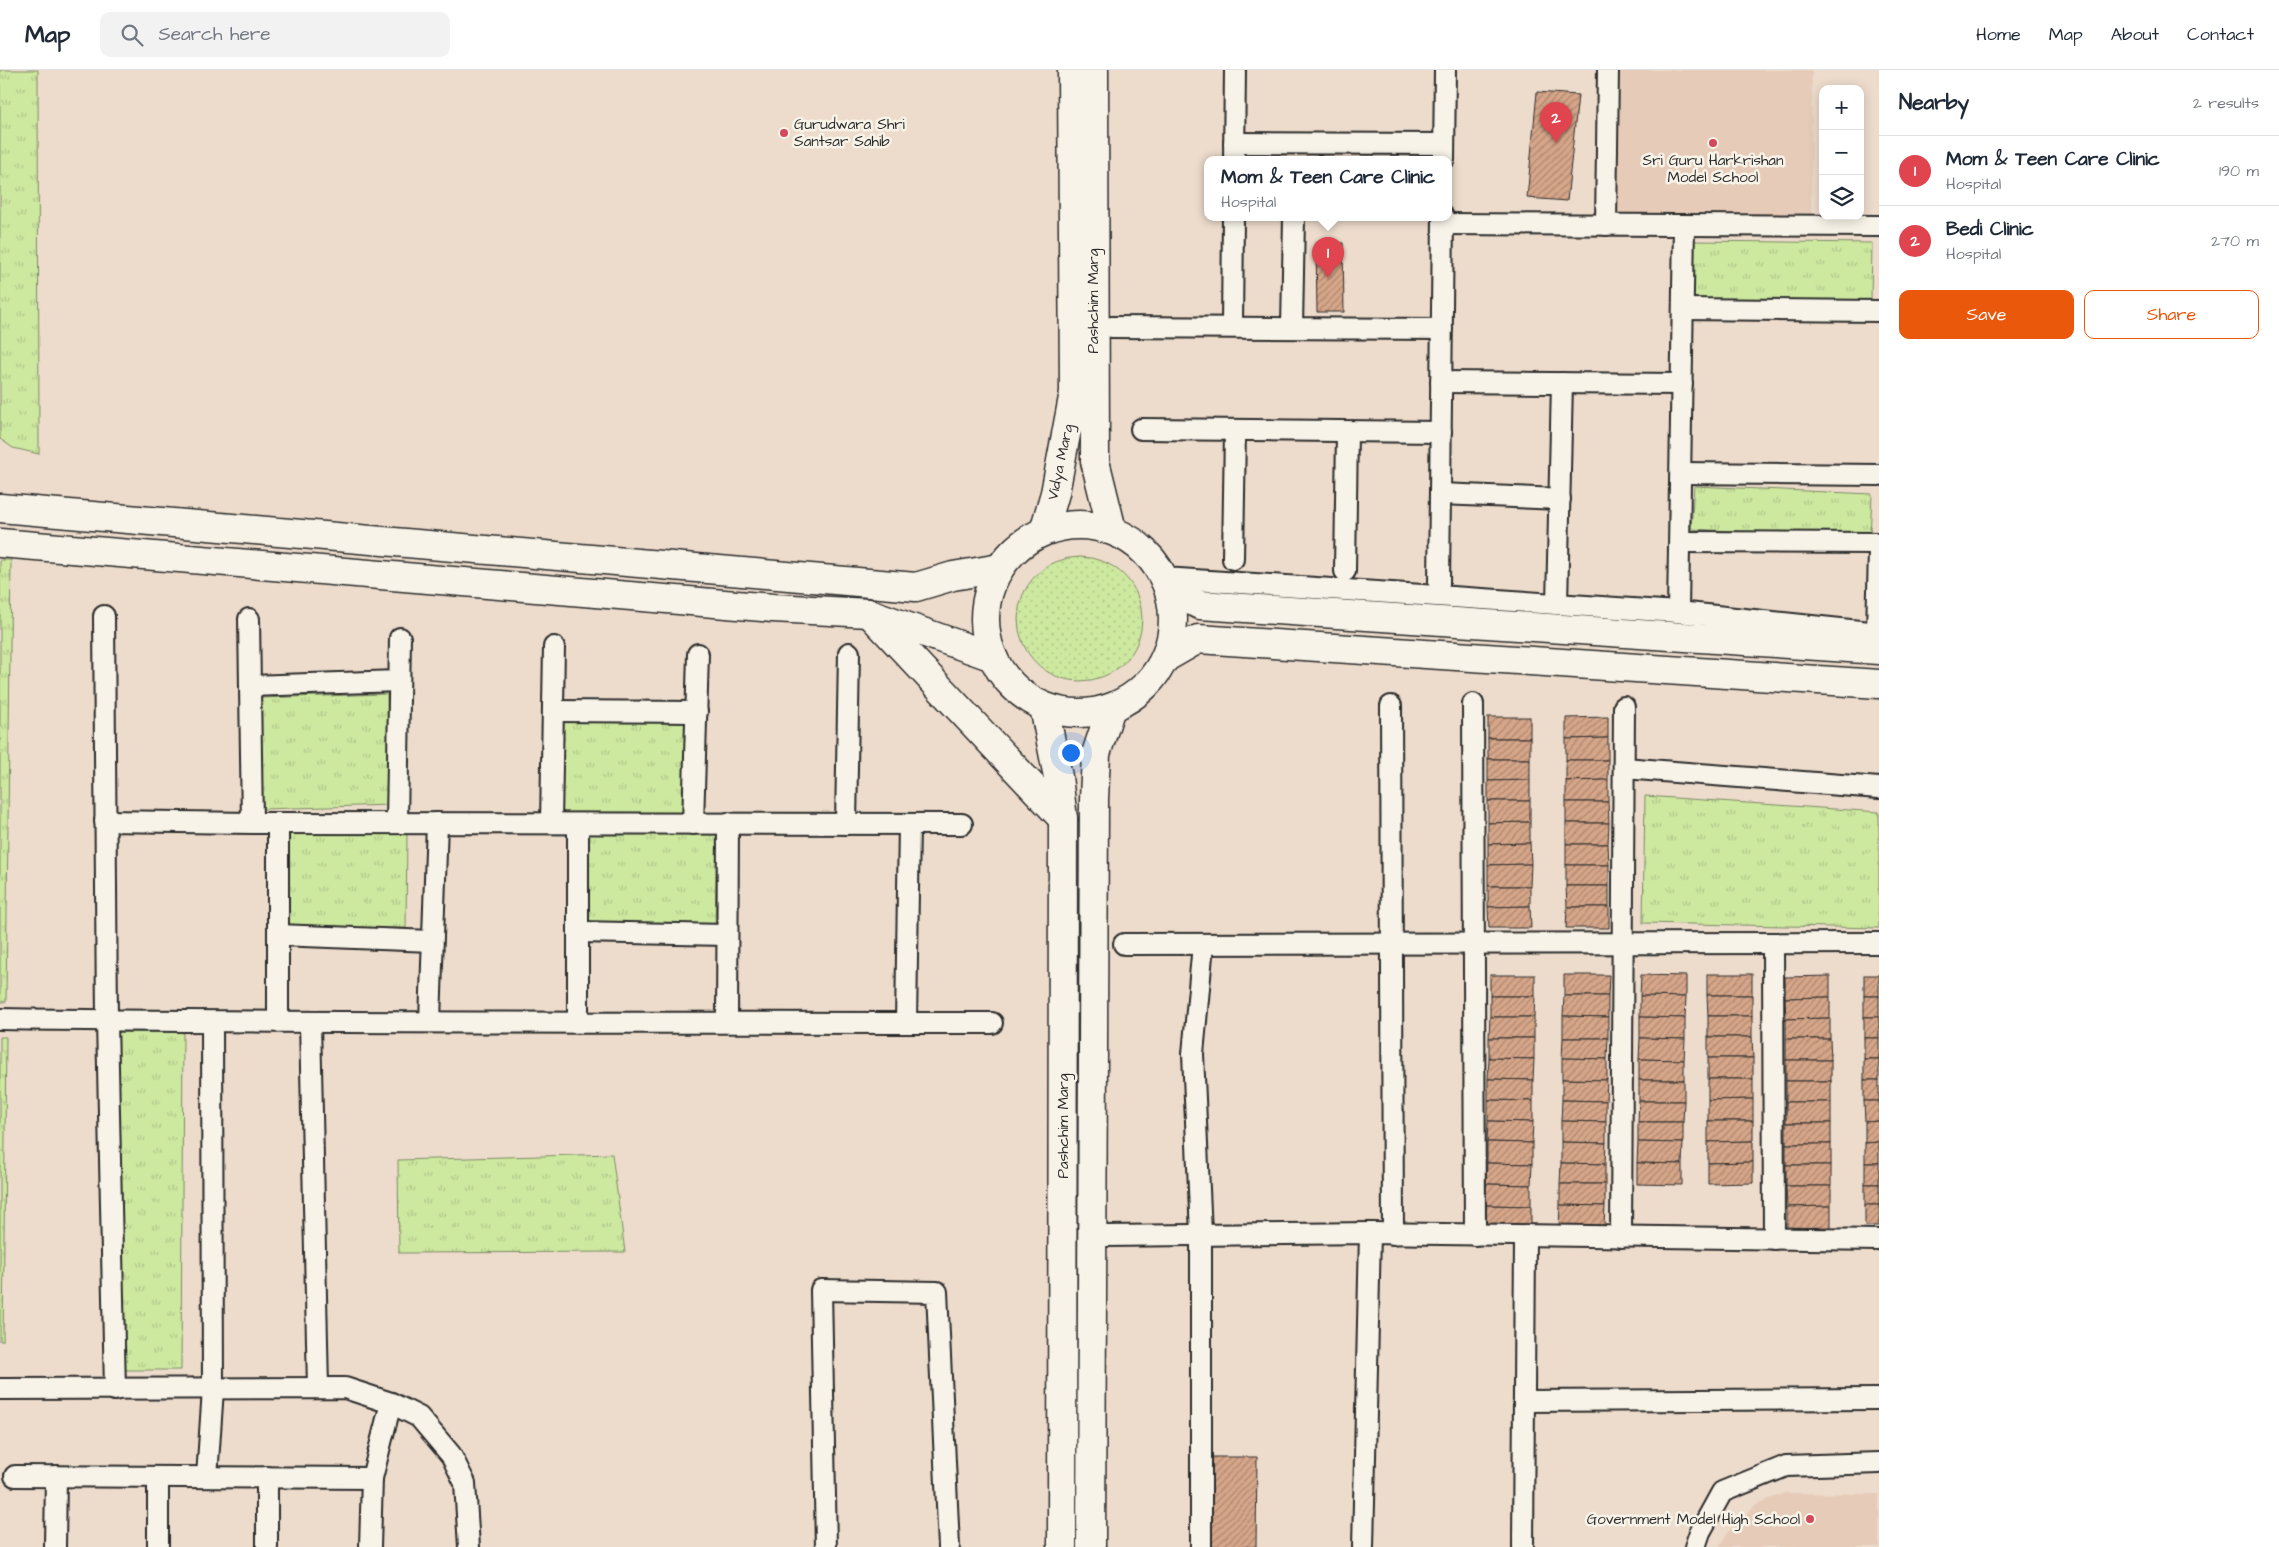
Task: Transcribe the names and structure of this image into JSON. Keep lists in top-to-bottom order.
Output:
{
  "streets": {
    "main road": ["Pashchim Marg", "Vidya Marg"]
  },
  "crossings": [
    ["Pashchim Marg", "Vidya Marg"]
  ],
  "places": ["Gurudwara Shri Santsar Sahib", "Sri Guru Harkrishan Model School", "Government Model High School"],
  "page": {
    "header": "Map",
    "search": "Search here",
    "nav": [
      "Home",
      "Map",
      "About",
      "Contact"
    ],
    "heading": ["Nearby", "2 results"],
    "map_buttons": ["+", "−"],
    "pins": ["2", "1"],
    "list": [
      {
        "mark": "1",
        "name": "Mom & Teen Care Clinic",
        "note": "Hospital",
        "value": "190 m"
      },
      {
        "mark": "2",
        "name": "Bedi Clinic",
        "note": "Hospital",
        "value": "270 m"
      }
    ],
    "popup": ["Mom & Teen Care Clinic", "Hospital"],
    "buttons": ["Save", "Share"]
  }
}
